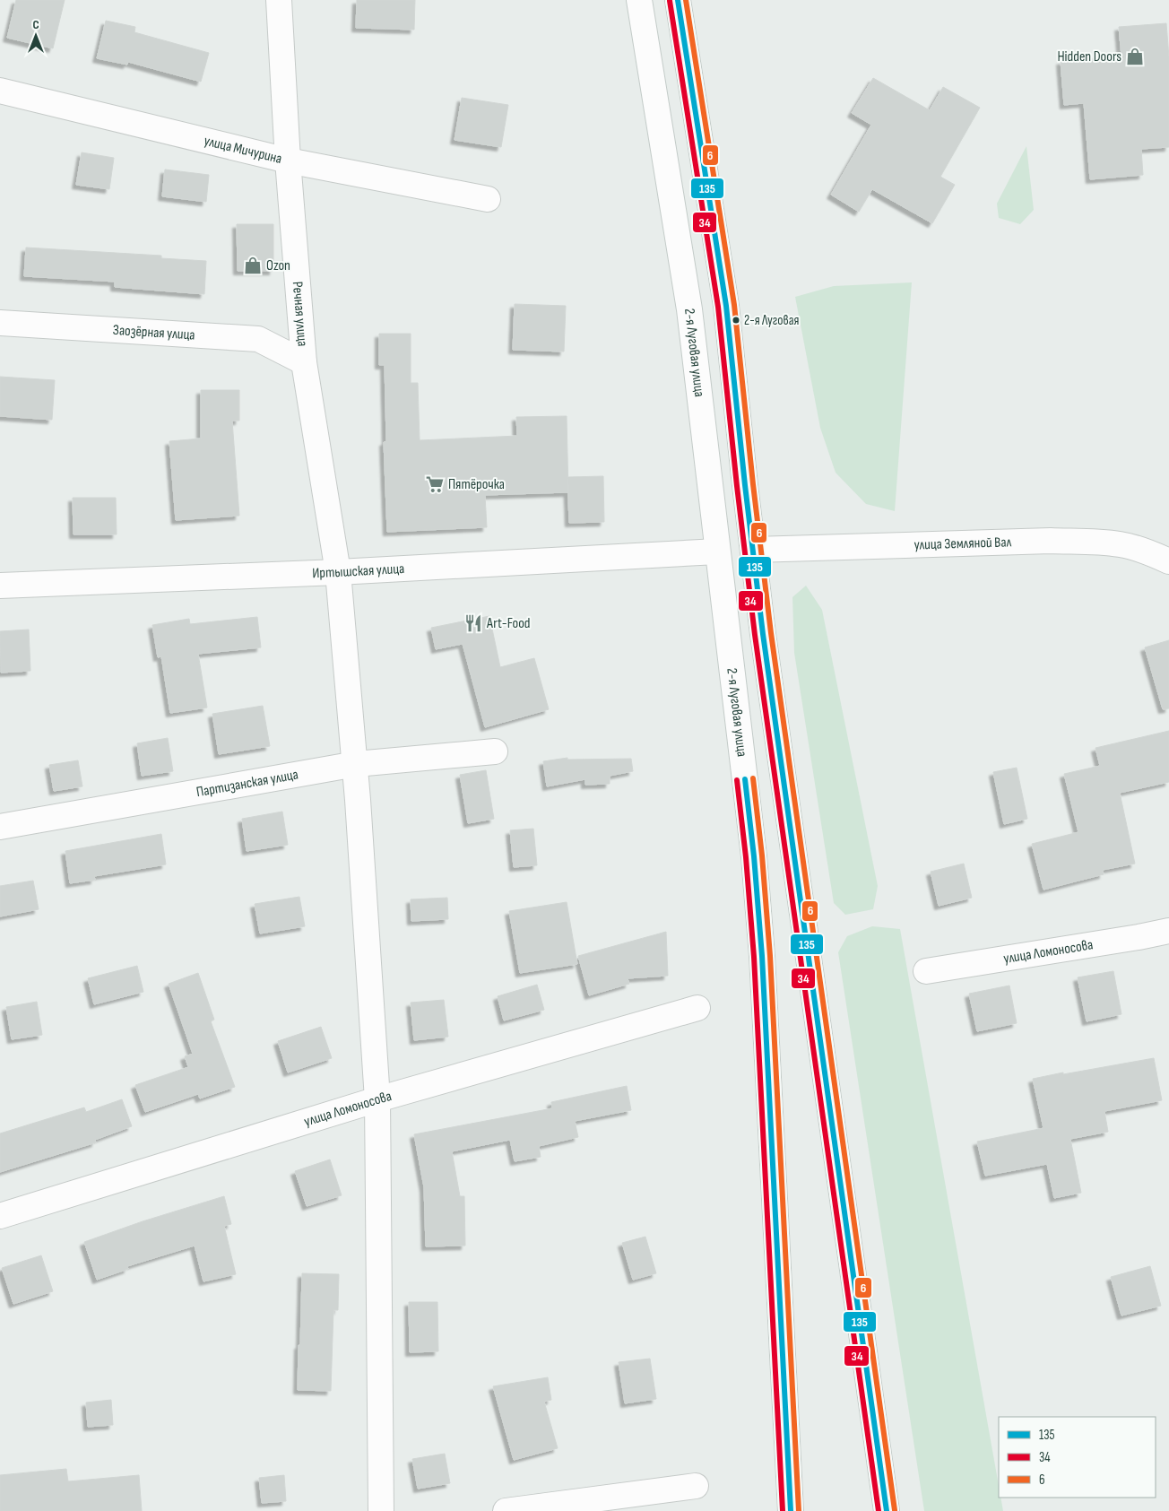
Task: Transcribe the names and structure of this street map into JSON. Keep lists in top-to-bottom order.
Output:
{
  "streets": {
    "street": [
      "улица Мичурина",
      "Речная улица",
      "Заозёрная улица",
      "2-я Луговая улица",
      "улица Земляной Вал",
      "Иртышская улица",
      "Партизанская улица",
      "улица Ломоносова"
    ]
  },
  "crossings": [
    ["улица Мичурина", "Речная улица"],
    ["Речная улица", "Заозёрная улица"],
    ["Речная улица", "Иртышская улица"],
    ["Речная улица", "Партизанская улица"],
    ["Речная улица", "улица Ломоносова"],
    ["2-я Луговая улица", "улица Земляной Вал"],
    ["2-я Луговая улица", "Иртышская улица"],
    ["улица Земляной Вал", "Иртышская улица"]
  ],
  "places": {
    "shop": ["Hidden Doors", "Ozon"],
    "other": ["2-я Луговая"],
    "supermarket": ["Пятёрочка"],
    "restaurant": ["Art-Food"]
  },
  "lines": ["transit line 135", "transit line 6", "transit line 34"],
  "legend": ["135", "34", "6"],
  "north": "top"
}
